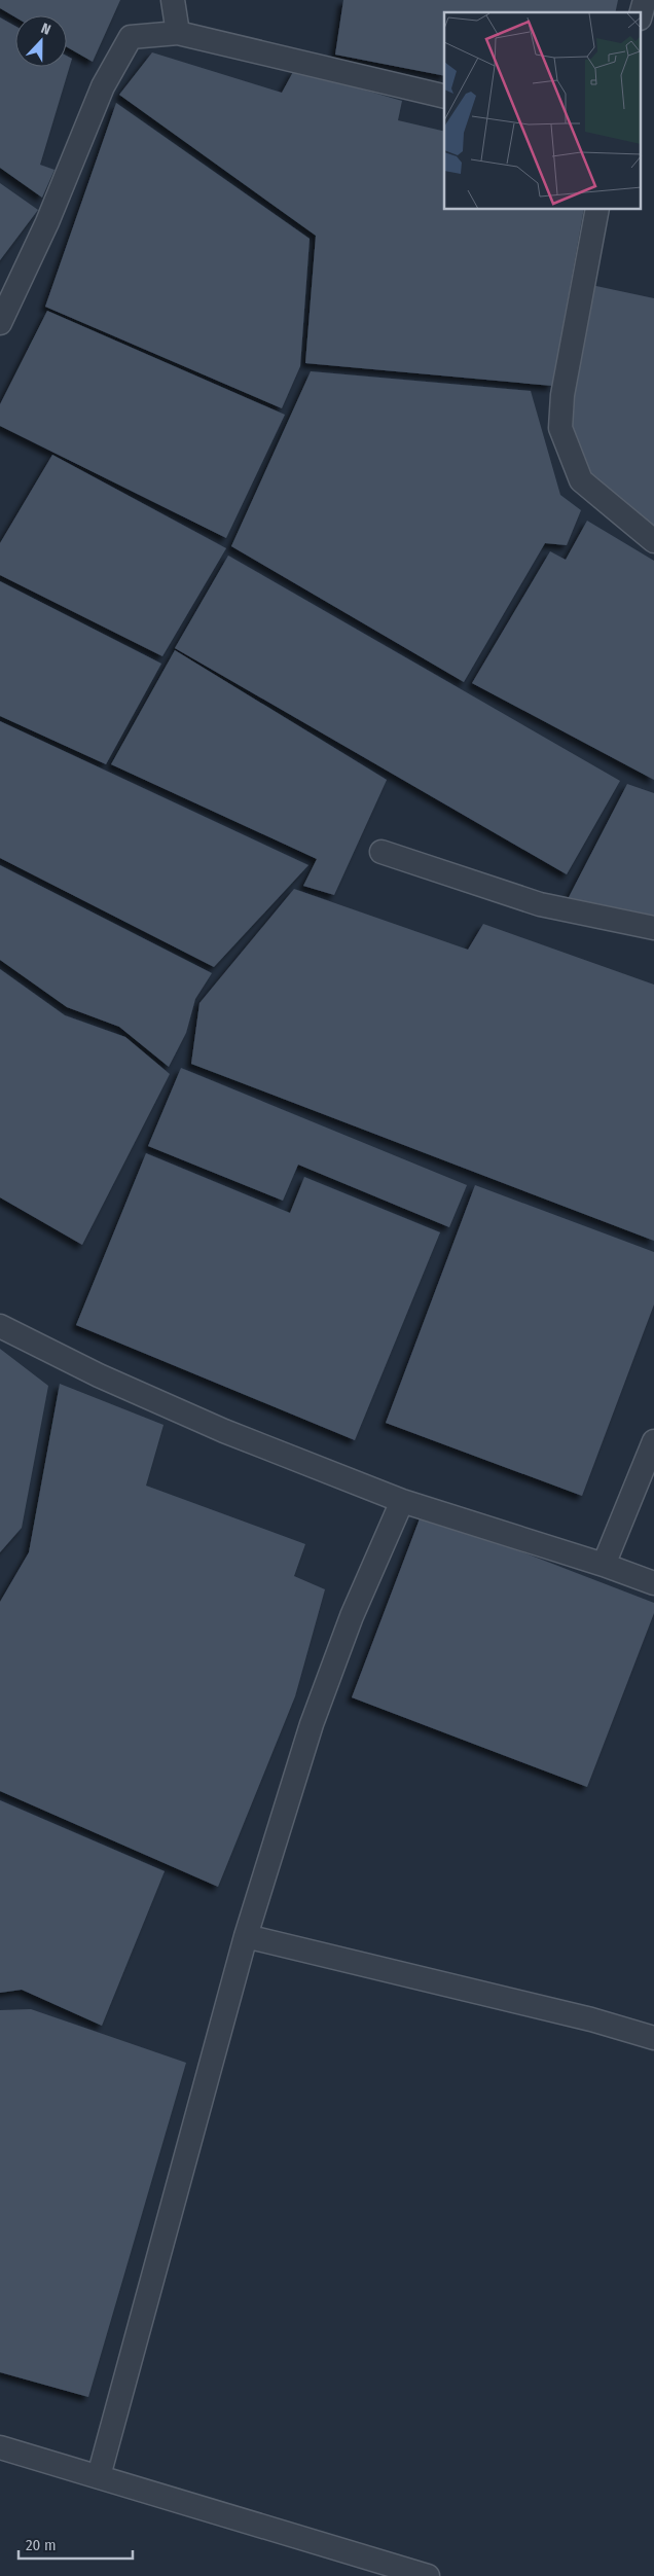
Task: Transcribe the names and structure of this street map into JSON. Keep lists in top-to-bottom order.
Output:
{
  "scale_bar": "20 m",
  "north": "top"
}
